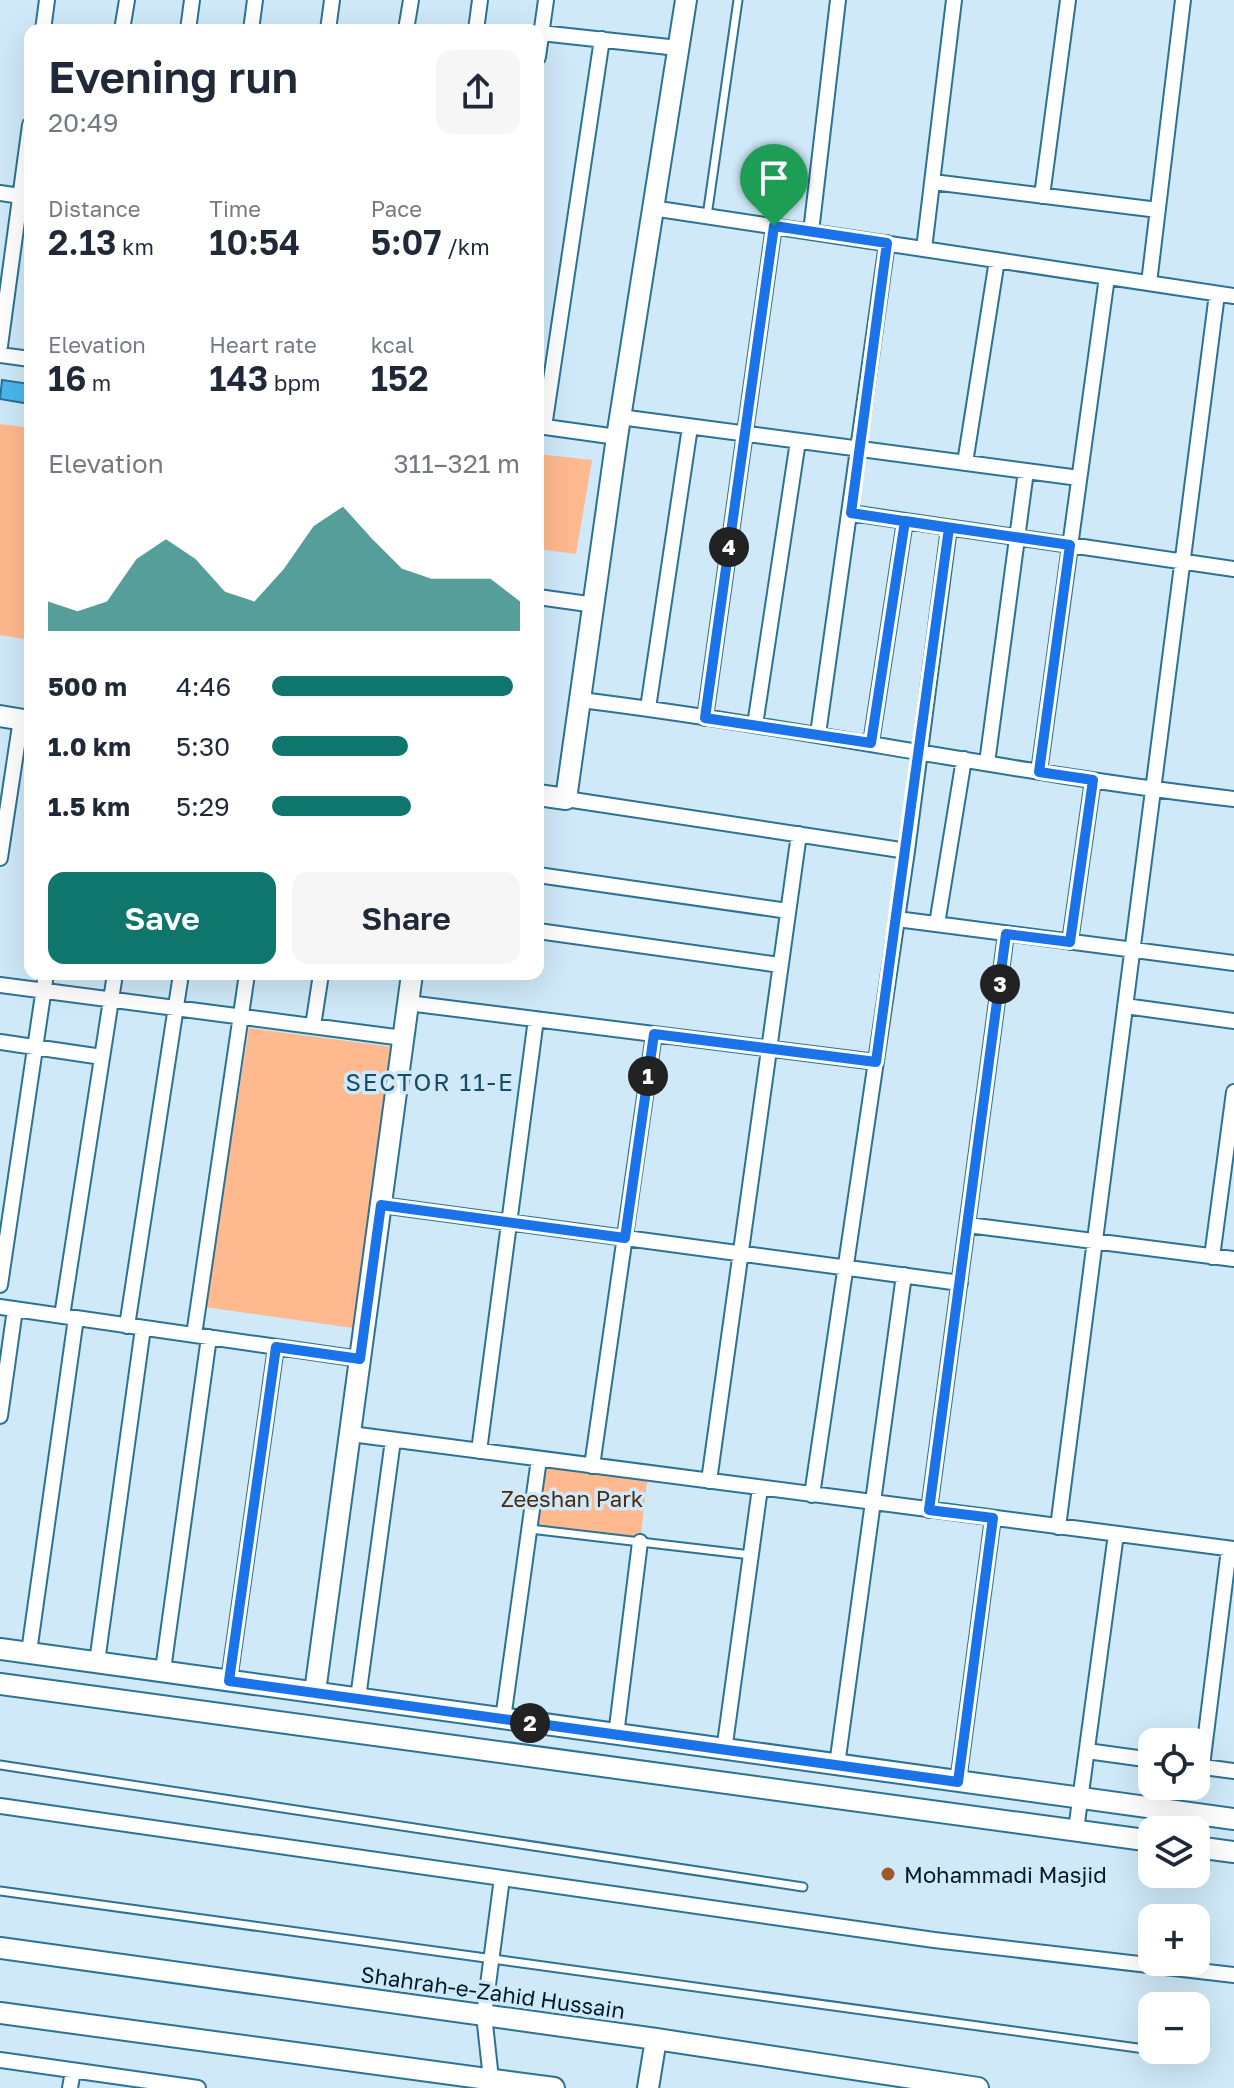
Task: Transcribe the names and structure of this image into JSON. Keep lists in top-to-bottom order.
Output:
{
  "streets": {
    "street": ["Shahrah-e-Zahid Hussain"]
  },
  "districts": ["SECTOR 11-E"],
  "parks": ["Zeeshan Park"],
  "places": ["Mohammadi Masjid"],
  "page": {
    "heading": ["Evening run", "20:49"],
    "stats": [
      ["Distance", "2.13 km"],
      ["Time", "10:54"],
      ["Pace", "5:07 /km"],
      ["Elevation", "16 m"],
      ["Heart rate", "143 bpm"],
      ["kcal", "152"]
    ],
    "chart": ["Elevation", "311–321 m"],
    "pins": [
      "4",
      "3",
      "1",
      "2"
    ],
    "list": [
      {
        "name": "500 m",
        "note": "4:46"
      },
      {
        "name": "1.0 km",
        "note": "5:30"
      },
      {
        "name": "1.5 km",
        "note": "5:29"
      }
    ],
    "buttons": ["Save", "Share"],
    "map_buttons": ["+", "−"]
  }
}
